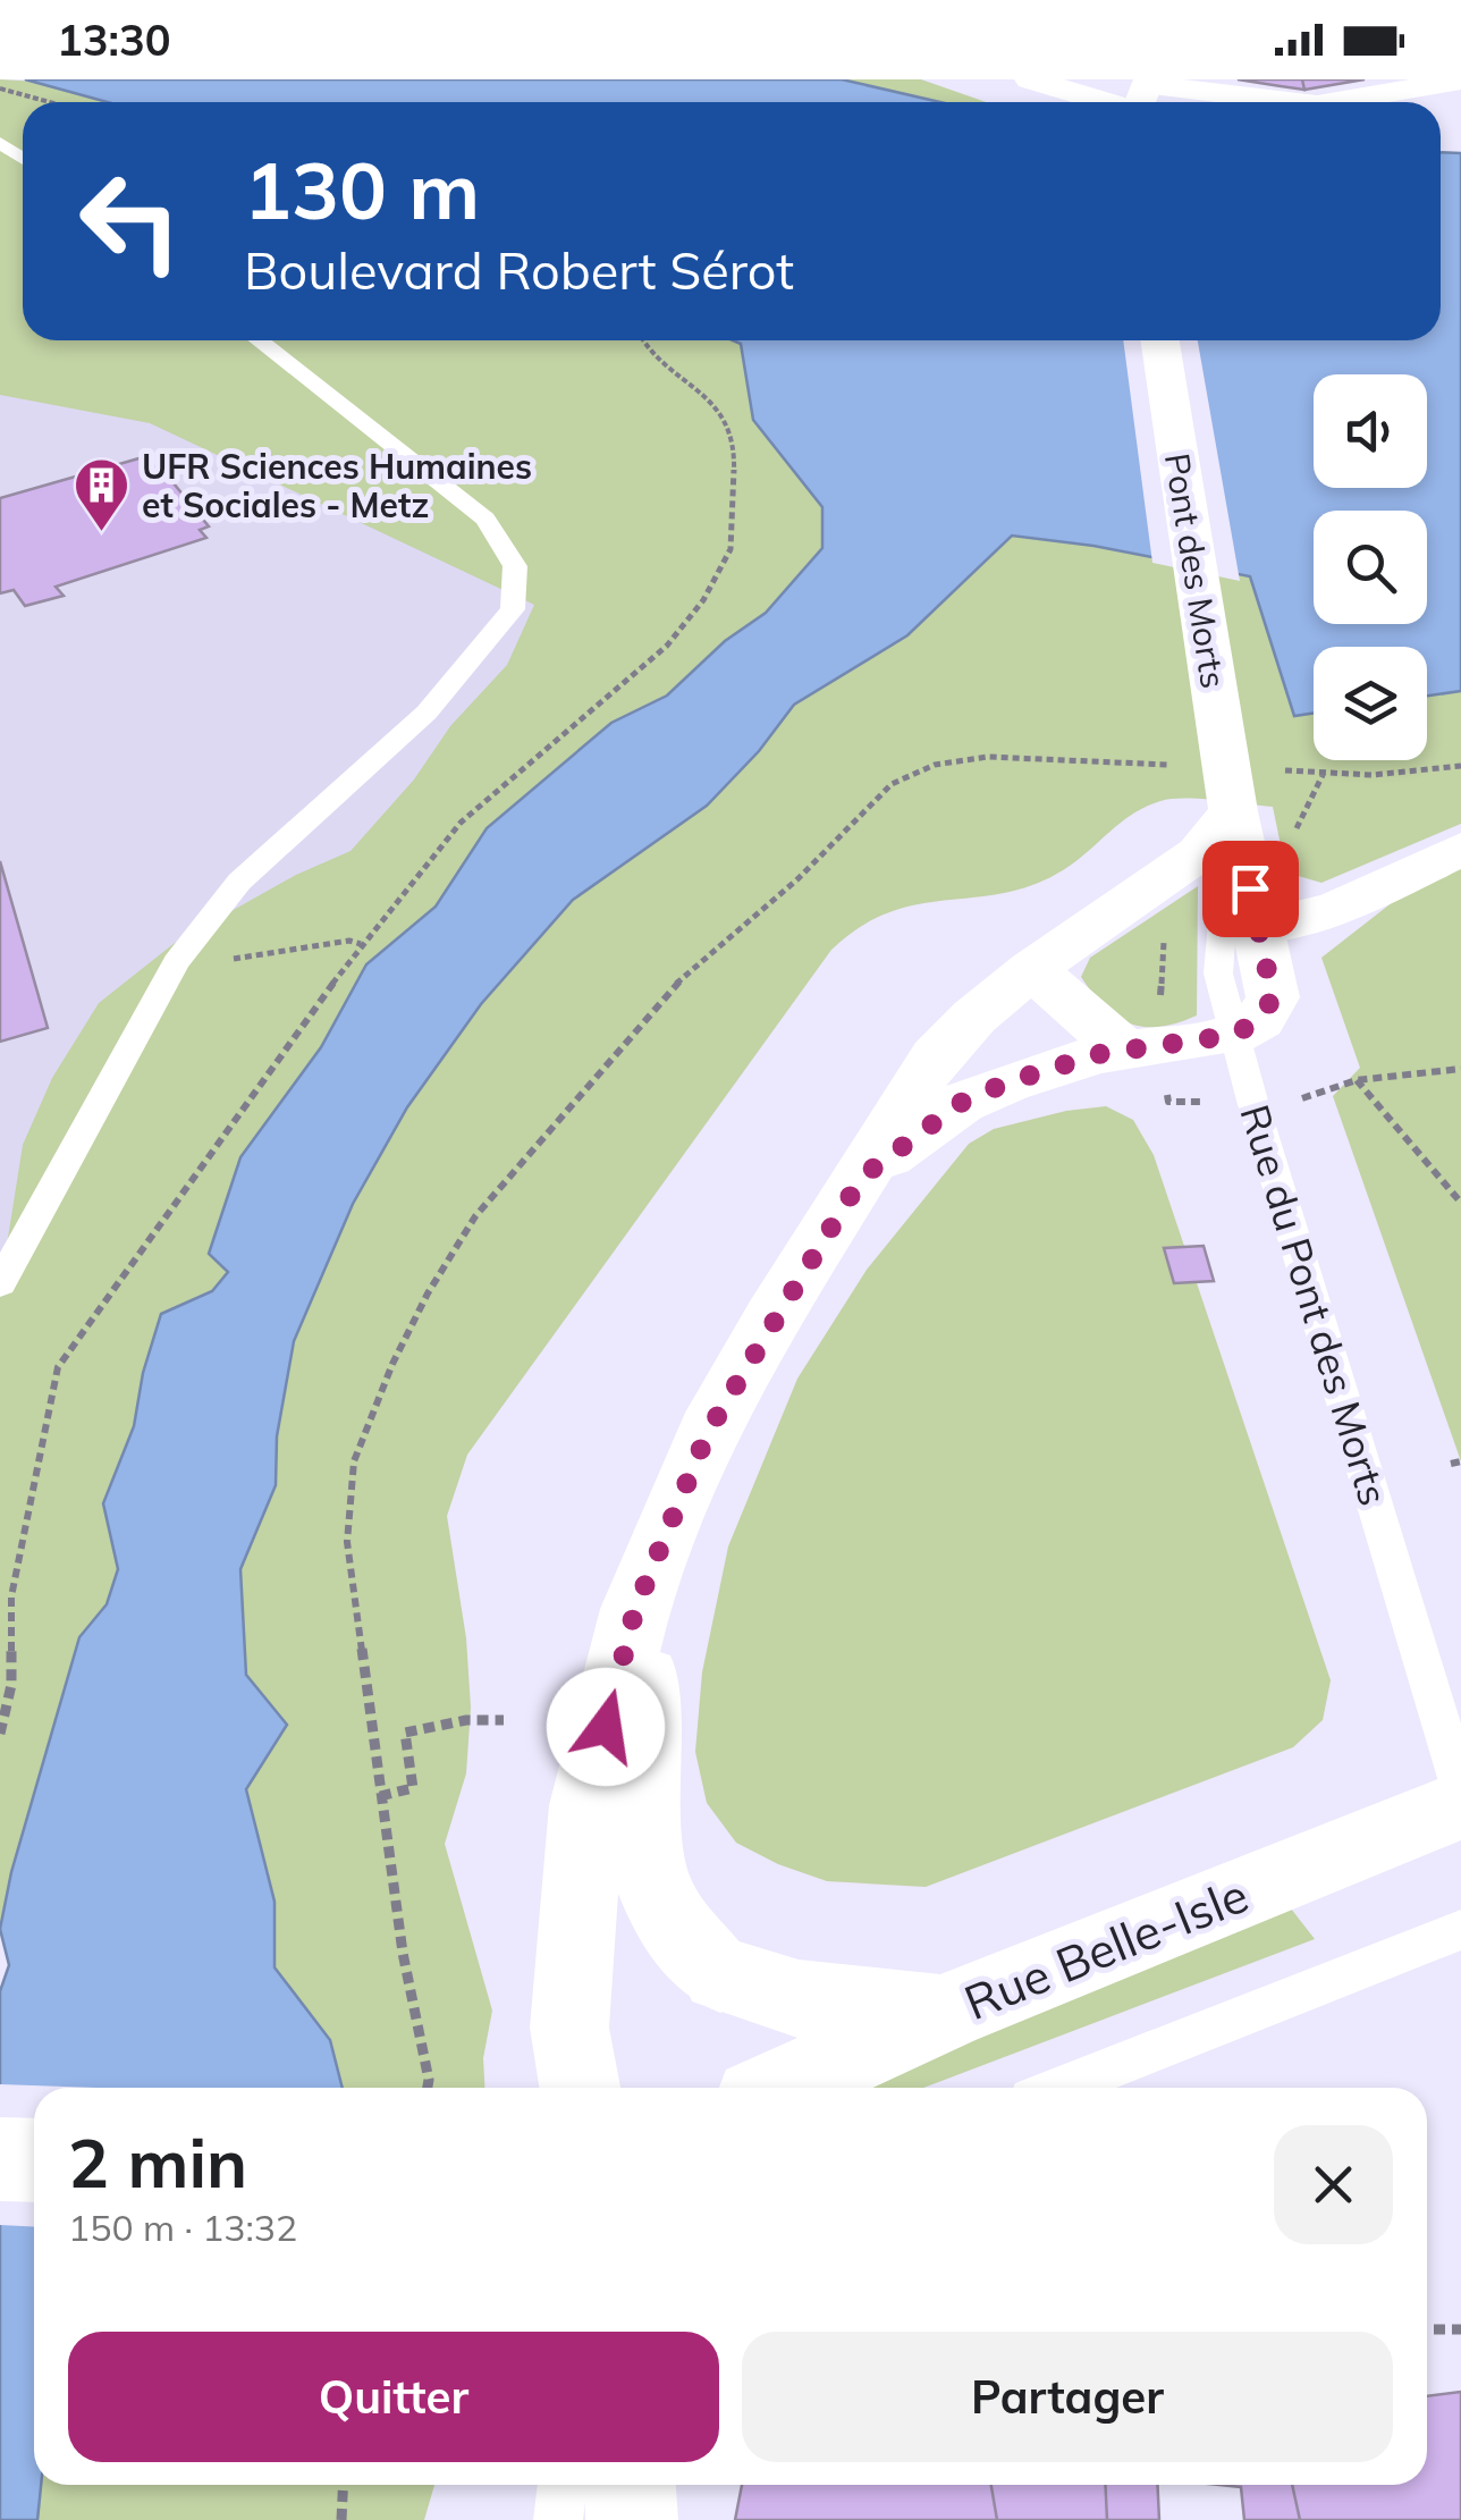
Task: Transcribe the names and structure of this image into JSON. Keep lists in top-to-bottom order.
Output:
{
  "streets": {
    "main road": ["Pont des Morts", "Rue Belle-Isle"],
    "lane": ["Rue du Pont des Morts"]
  },
  "crossings": [
    ["Pont des Morts", "Rue du Pont des Morts"]
  ],
  "places": {
    "building": ["UFR Sciences Humaines et Sociales - Metz"]
  },
  "page": {
    "status": "13:30",
    "turn": ["130 m", "Boulevard Robert Sérot"],
    "heading": ["2 min", "150 m · 13:32"],
    "buttons": ["Quitter", "Partager"]
  }
}
